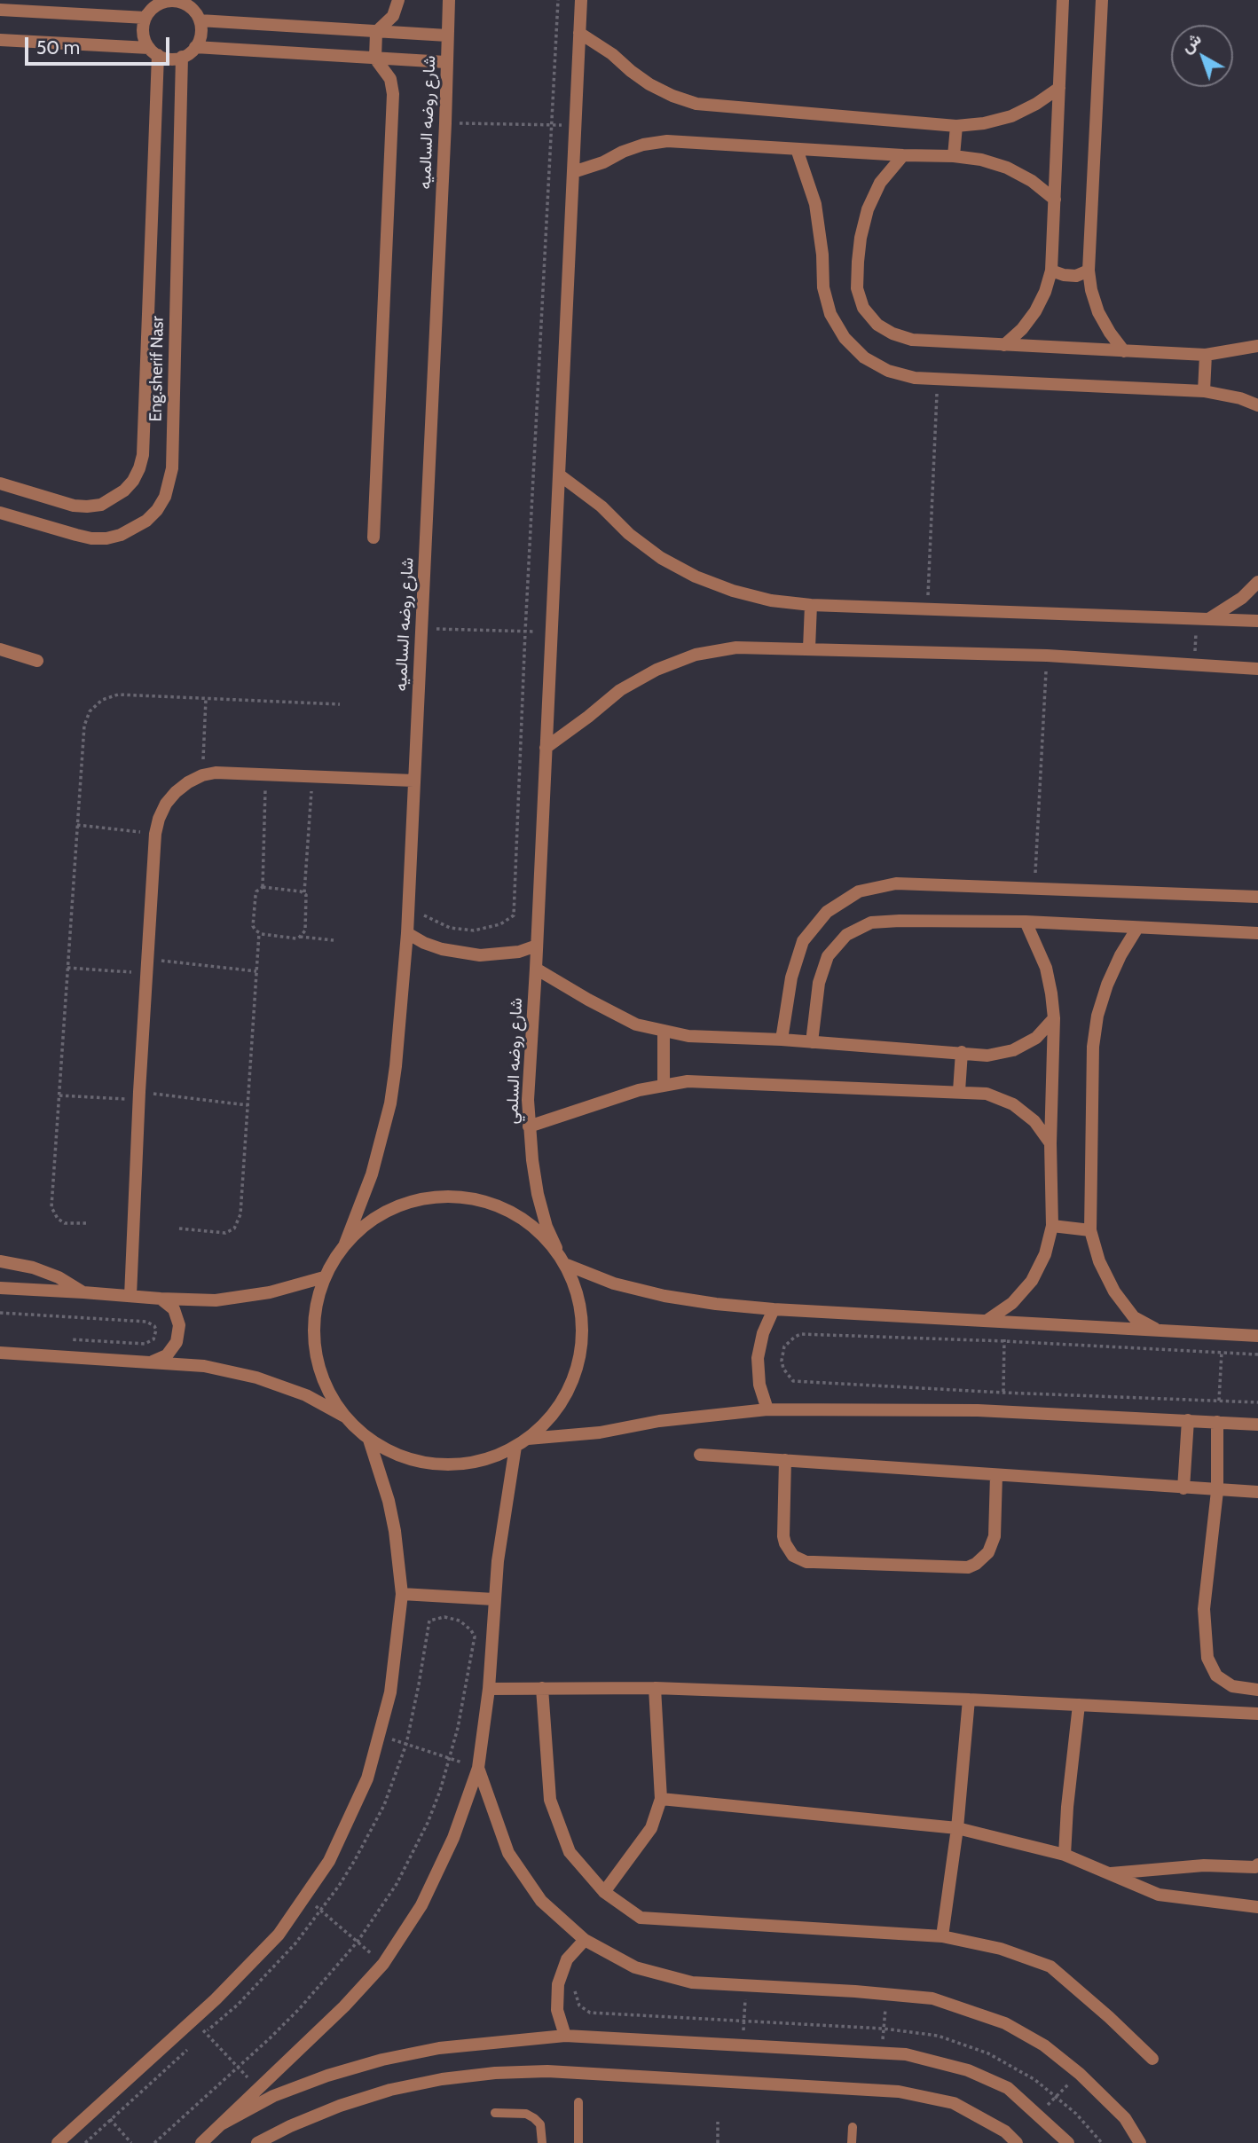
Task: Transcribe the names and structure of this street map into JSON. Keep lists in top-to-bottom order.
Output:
{
  "streets": {
    "street": ["شارع روضه السالميه", "Eng.sherif Nasr", "شارع روضه السلمي"]
  },
  "scale_bar": "50 m",
  "north": "top left"
}
